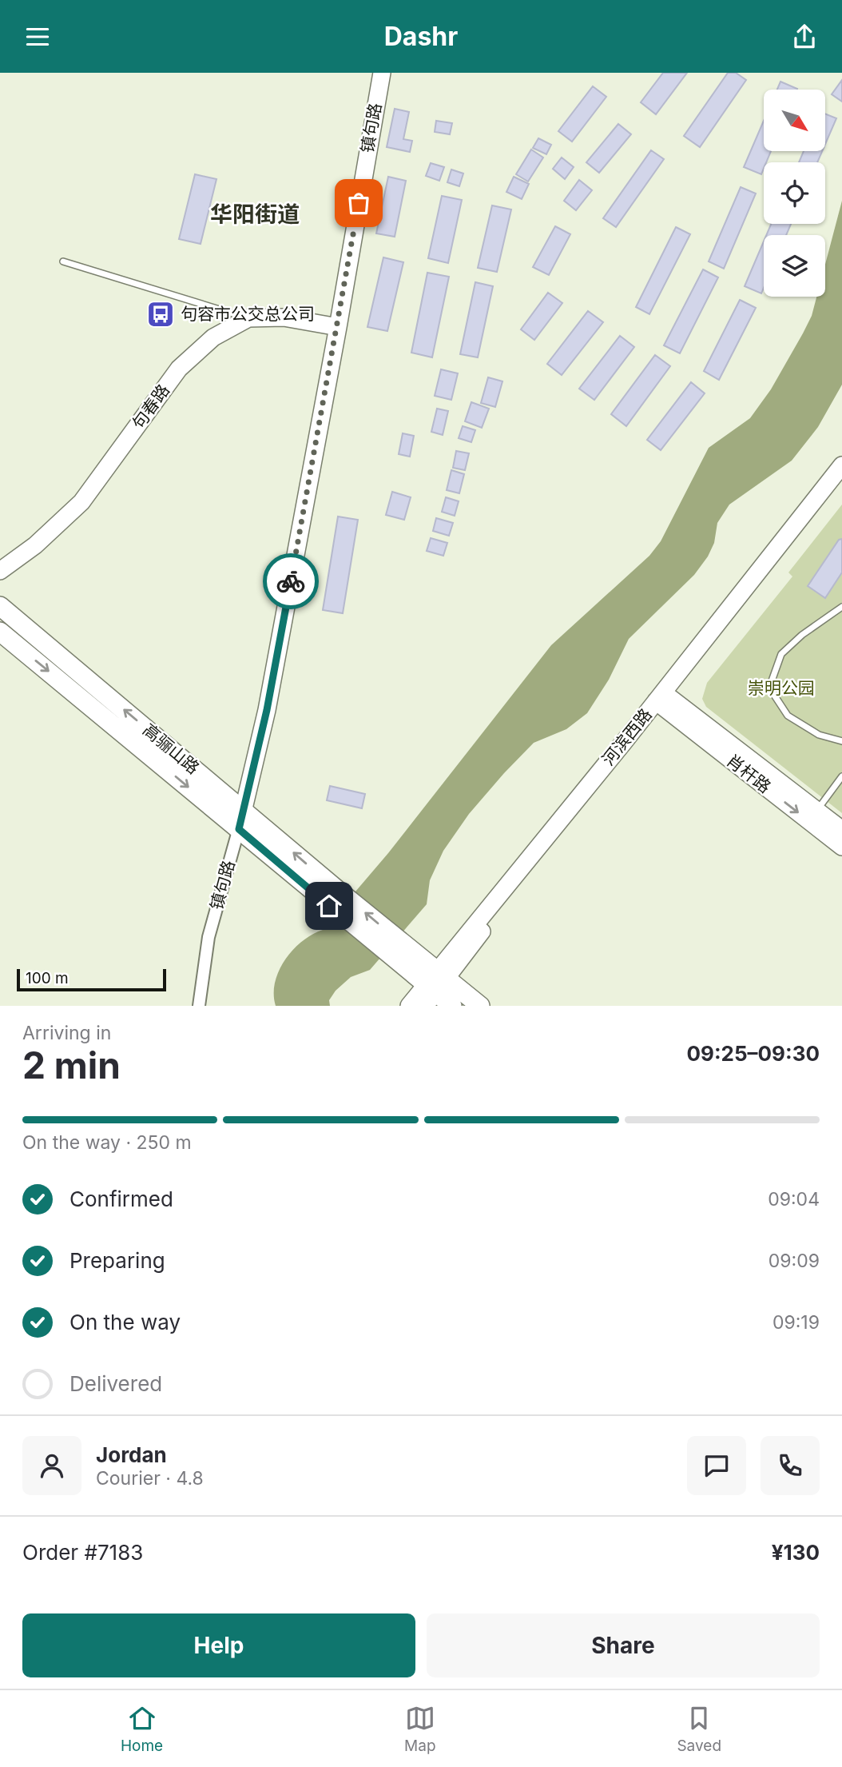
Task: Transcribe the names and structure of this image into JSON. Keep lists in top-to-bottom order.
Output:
{
  "streets": {
    "main road": ["高骊山路"],
    "street": [
      "镇句路",
      "句春路",
      "河滨西路",
      "肖杆路"
    ]
  },
  "crossings": [
    ["镇句路", "句春路"],
    ["镇句路", "高骊山路"],
    ["河滨西路", "肖杆路"]
  ],
  "districts": ["华阳街道"],
  "parks": ["崇明公园"],
  "places": {
    "bus stop": ["句容市公交总公司"]
  },
  "scale_bar": "100 m",
  "north": "bottom right",
  "page": {
    "header": "Dashr",
    "scale": "100 m",
    "heading": ["2 min", "Arriving in", "09:25–09:30"],
    "panel": [
      "Jordan",
      "Courier · 4.8",
      "Order #7183",
      "¥130"
    ],
    "bar": "On the way · 250 m",
    "list": [
      ["Confirmed", "09:04"],
      ["Preparing", "09:09"],
      ["On the way", "09:19"],
      "Delivered"
    ],
    "buttons": ["Help", "Share"],
    "tabs": ["Home", "Map", "Saved"]
  }
}
